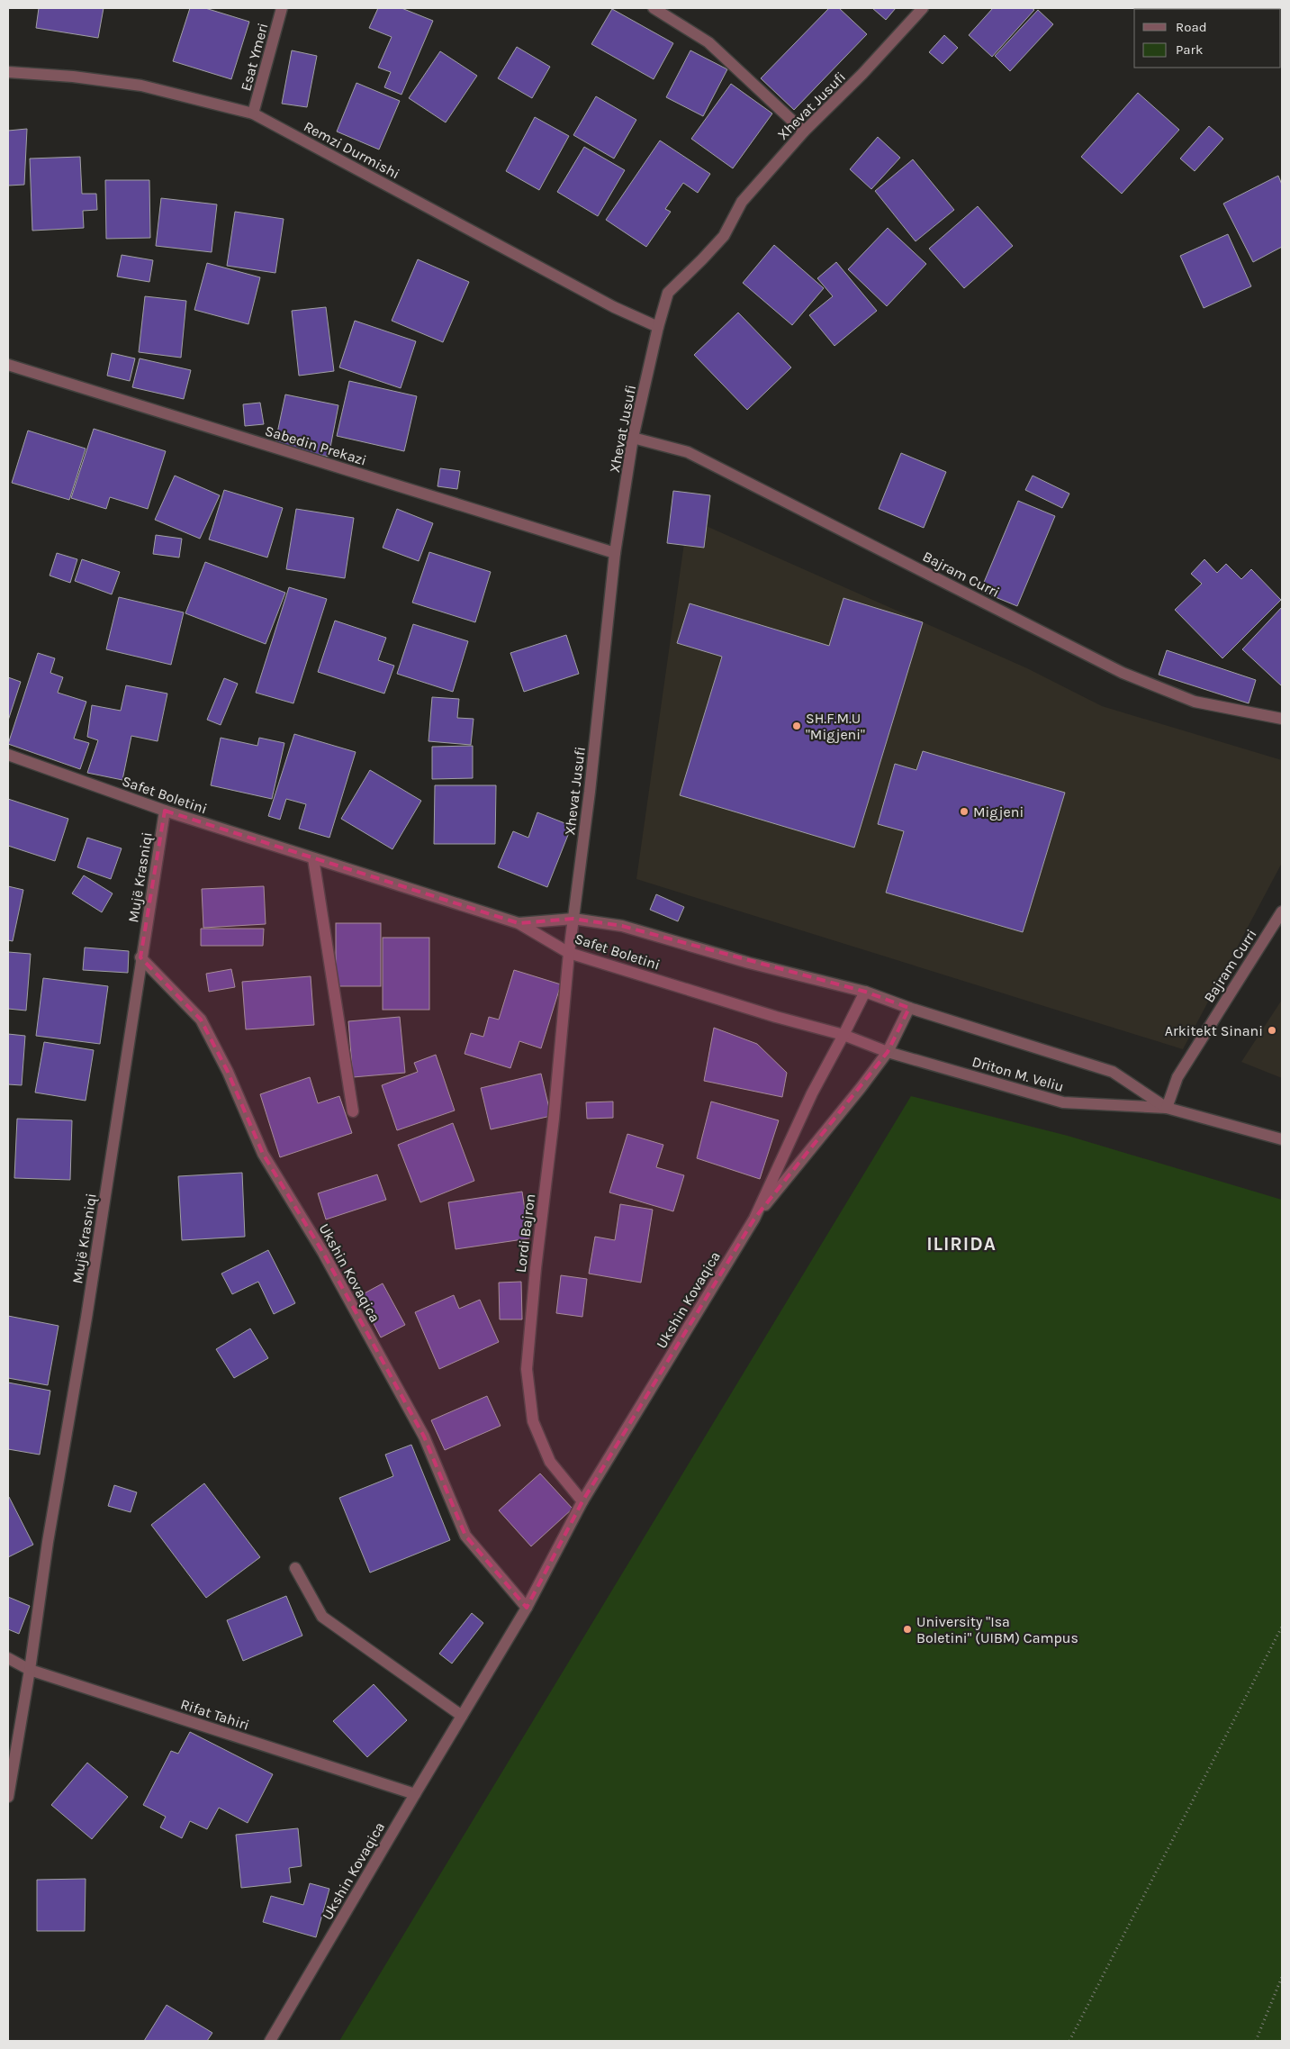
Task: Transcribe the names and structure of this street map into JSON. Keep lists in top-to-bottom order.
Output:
{
  "streets": {
    "street": [
      "Esat Ymeri",
      "Xhevat Jusufi",
      "Remzi Durmishi",
      "Sabedin Prekazi",
      "Bajram Curri",
      "Safet Boletini",
      "Mujë Krasniqi",
      "Driton M. Veliu",
      "Lordi Bajron",
      "Ukshin Kovaqica",
      "Rifat Tahiri"
    ]
  },
  "crossings": [
    ["Esat Ymeri", "Remzi Durmishi"],
    ["Xhevat Jusufi", "Remzi Durmishi"],
    ["Xhevat Jusufi", "Sabedin Prekazi"],
    ["Xhevat Jusufi", "Bajram Curri"],
    ["Xhevat Jusufi", "Safet Boletini"],
    ["Xhevat Jusufi", "Lordi Bajron"],
    ["Bajram Curri", "Driton M. Veliu"],
    ["Safet Boletini", "Mujë Krasniqi"],
    ["Safet Boletini", "Driton M. Veliu"],
    ["Safet Boletini", "Lordi Bajron"],
    ["Safet Boletini", "Ukshin Kovaqica"],
    ["Mujë Krasniqi", "Ukshin Kovaqica"],
    ["Mujë Krasniqi", "Rifat Tahiri"],
    ["Driton M. Veliu", "Ukshin Kovaqica"],
    ["Lordi Bajron", "Ukshin Kovaqica"],
    ["Ukshin Kovaqica", "Rifat Tahiri"]
  ],
  "districts": ["ILIRIDA"],
  "places": [
    "SH.F.M.U \"Migjeni\"",
    "Migjeni",
    "Arkitekt Sinani",
    "University \"Isa Boletini\" (UIBM) Campus"
  ],
  "legend": ["Road", "Park"]
}
